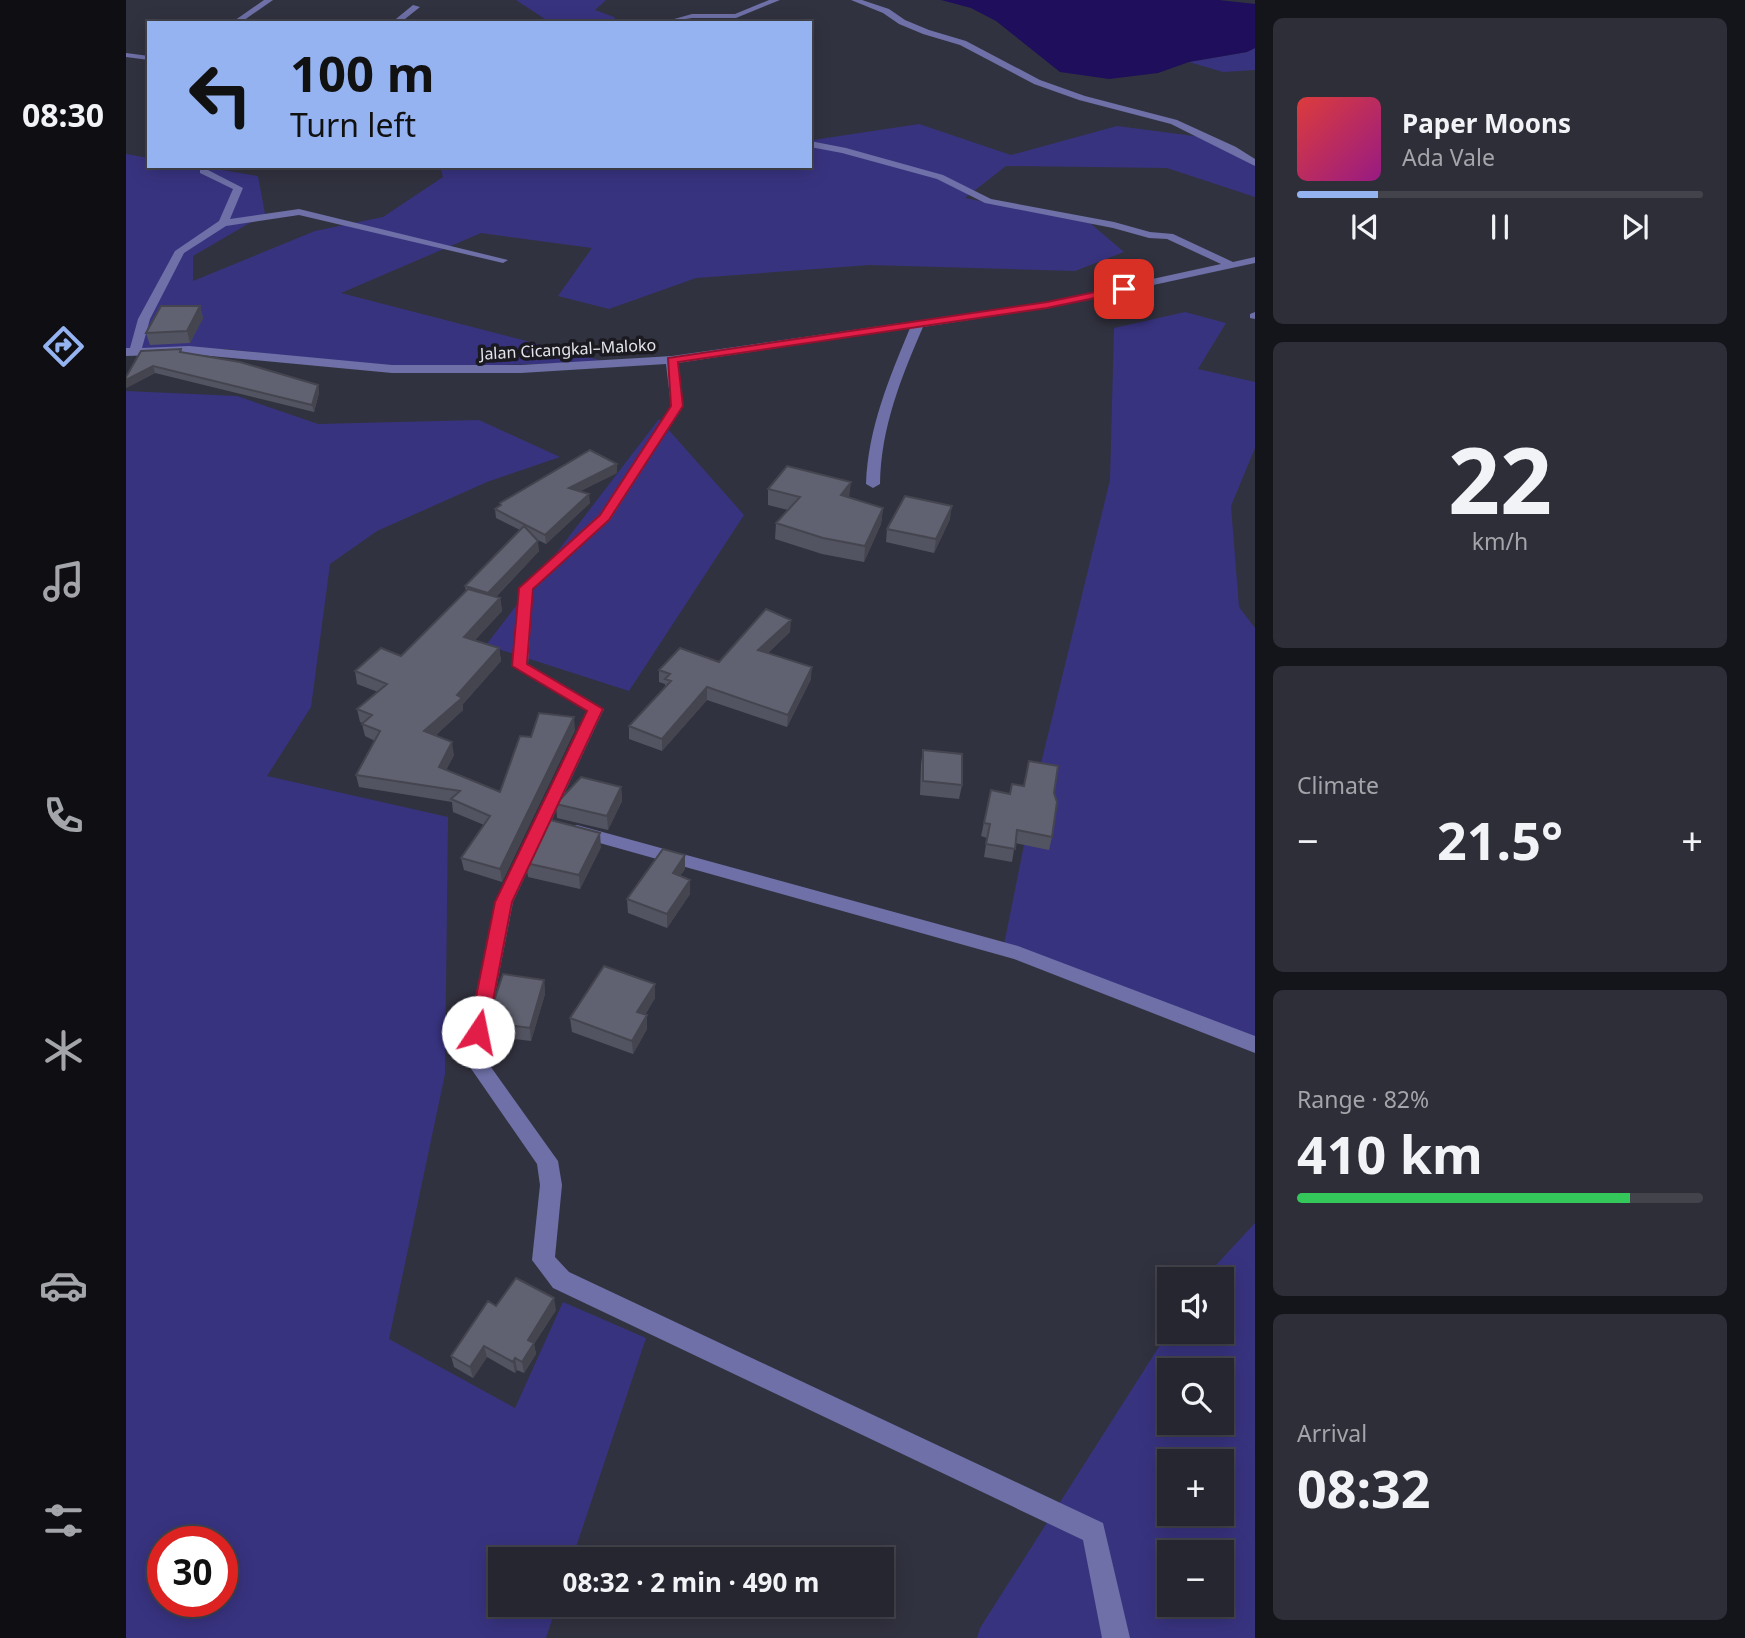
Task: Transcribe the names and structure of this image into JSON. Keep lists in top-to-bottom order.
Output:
{
  "streets": {
    "street": ["Jalan Cicangkal–Maloko"]
  },
  "page": {
    "tabs": "08:30",
    "turn": ["100 m", "Turn left"],
    "song": ["Paper Moons", "Ada Vale"],
    "tile": [
      ["22", "km/h"],
      "Climate",
      ["Range · 82%", "410 km"],
      ["Arrival", "08:32"]
    ],
    "heat": ["−", "21.5°", "+"],
    "map_buttons": ["+", "−"],
    "limit": "30",
    "trip": "08:32 · 2 min · 490 m"
  }
}
